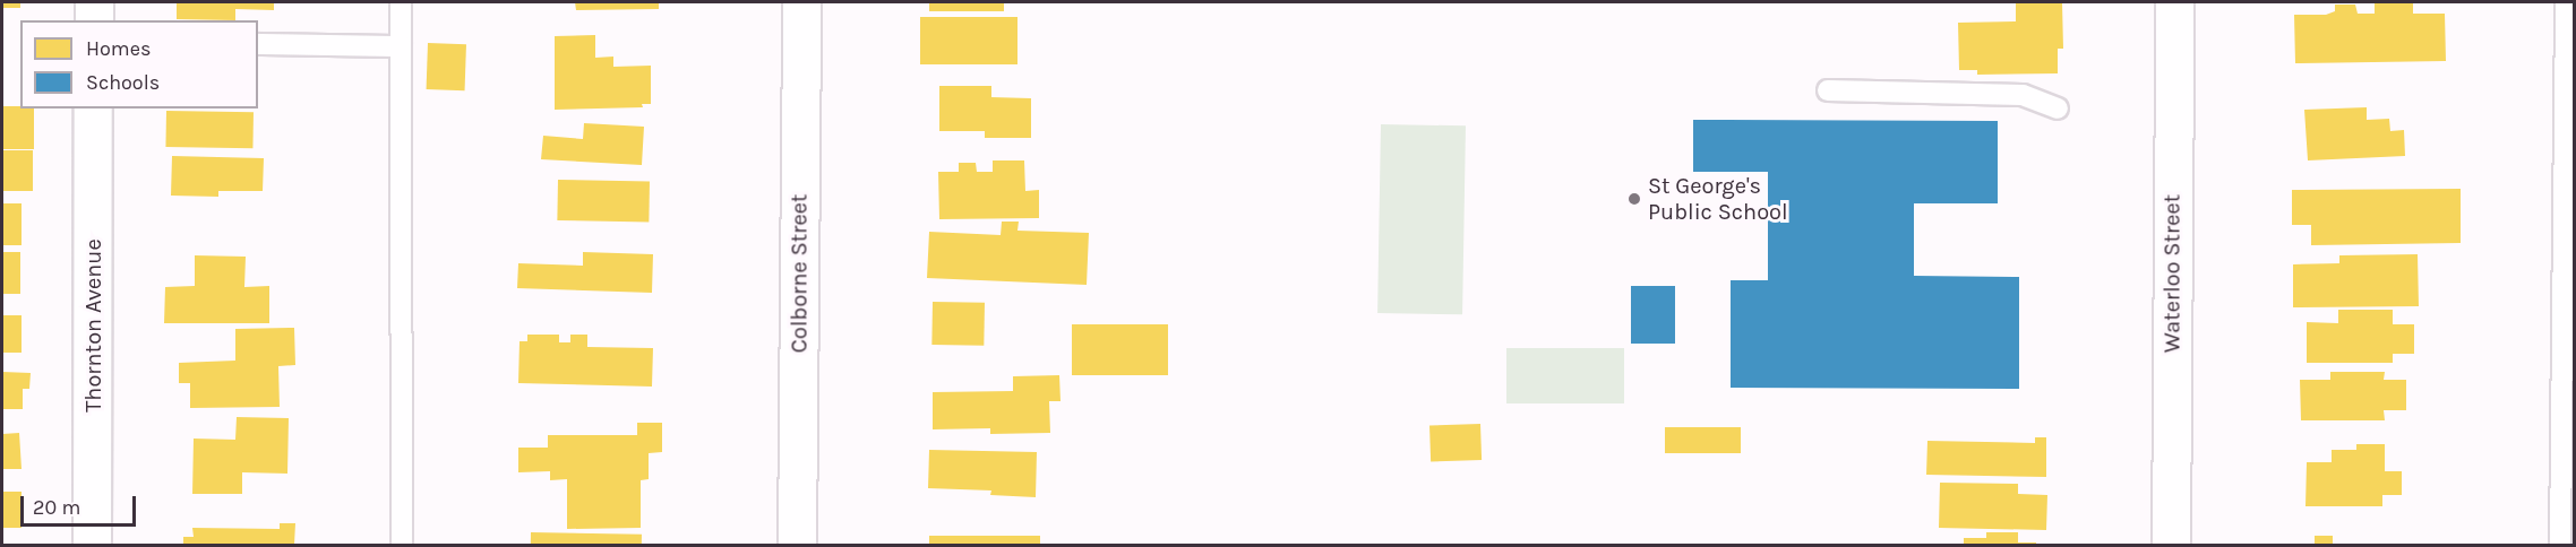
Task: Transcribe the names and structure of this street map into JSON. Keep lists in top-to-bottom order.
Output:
{
  "streets": {
    "street": ["Colborne Street", "Waterloo Street", "Thornton Avenue"]
  },
  "places": ["St George's Public School"],
  "legend": ["Homes", "Schools"],
  "scale_bar": "20 m"
}
